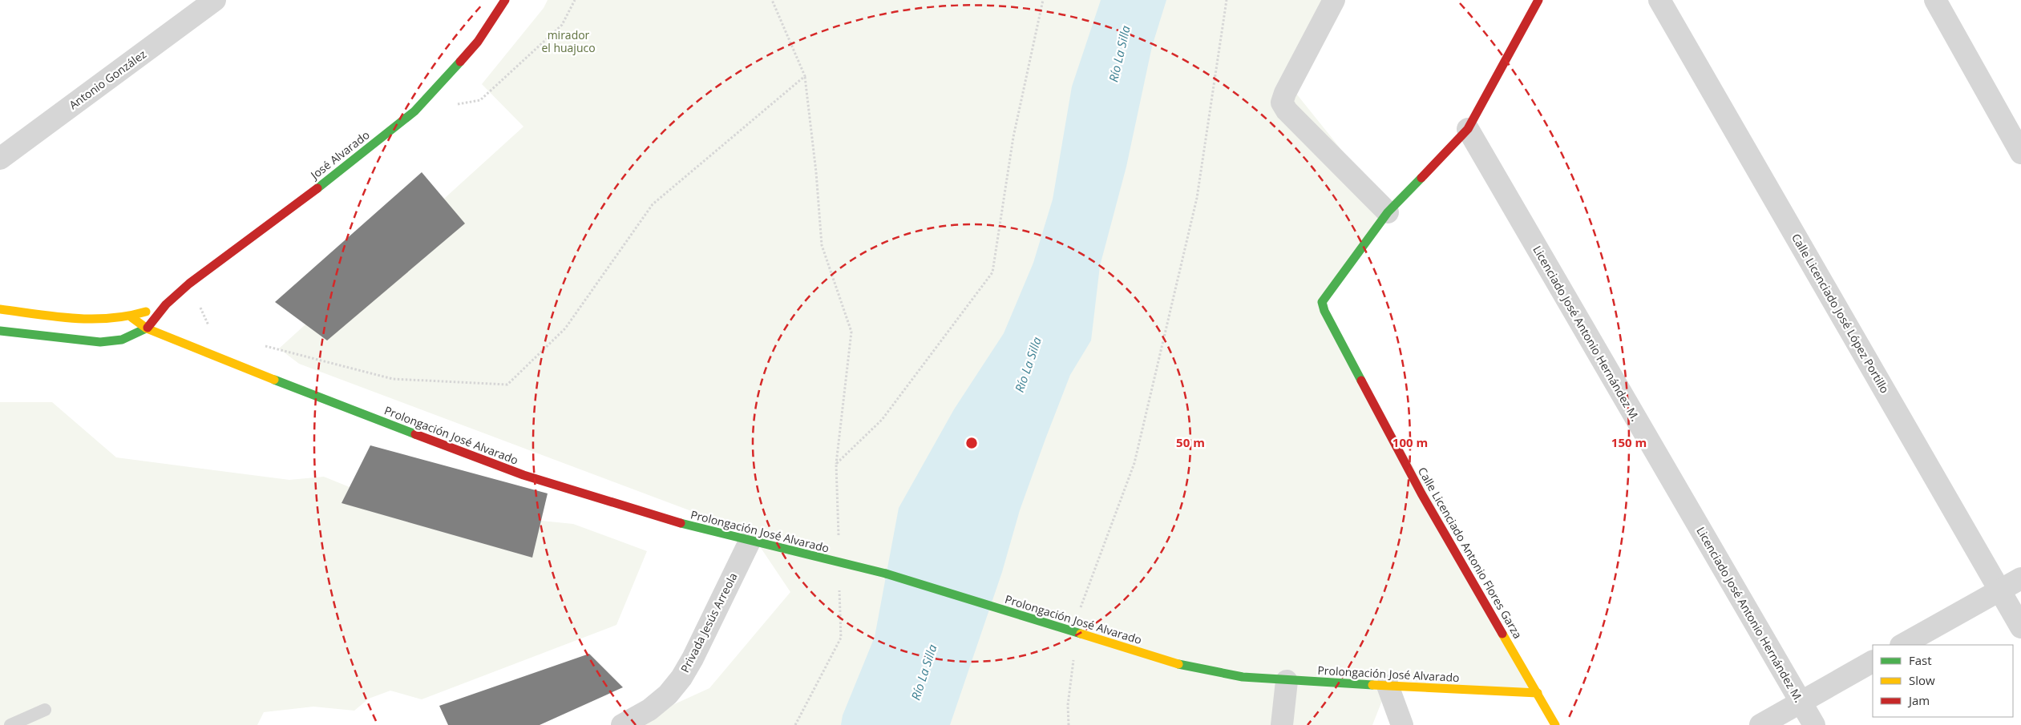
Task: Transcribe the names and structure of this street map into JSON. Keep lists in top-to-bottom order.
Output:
{
  "streets": {
    "street": [
      "Antonio González",
      "José Alvarado",
      "Calle Licenciado José López Portillo",
      "Licenciado José Antonio Hernández M.",
      "Prolongación José Alvarado",
      "Calle Licenciado Antonio Flores Garza",
      "Privada Jesús Arreola"
    ]
  },
  "crossings": [
    ["José Alvarado", "Prolongación José Alvarado"],
    ["Prolongación José Alvarado", "Calle Licenciado Antonio Flores Garza"],
    ["Prolongación José Alvarado", "Privada Jesús Arreola"]
  ],
  "water": ["Río La Silla"],
  "parks": ["mirador el huajuco"],
  "legend": ["Fast", "Slow", "Jam"],
  "rings": ["50 m", "100 m", "150 m"]
}
